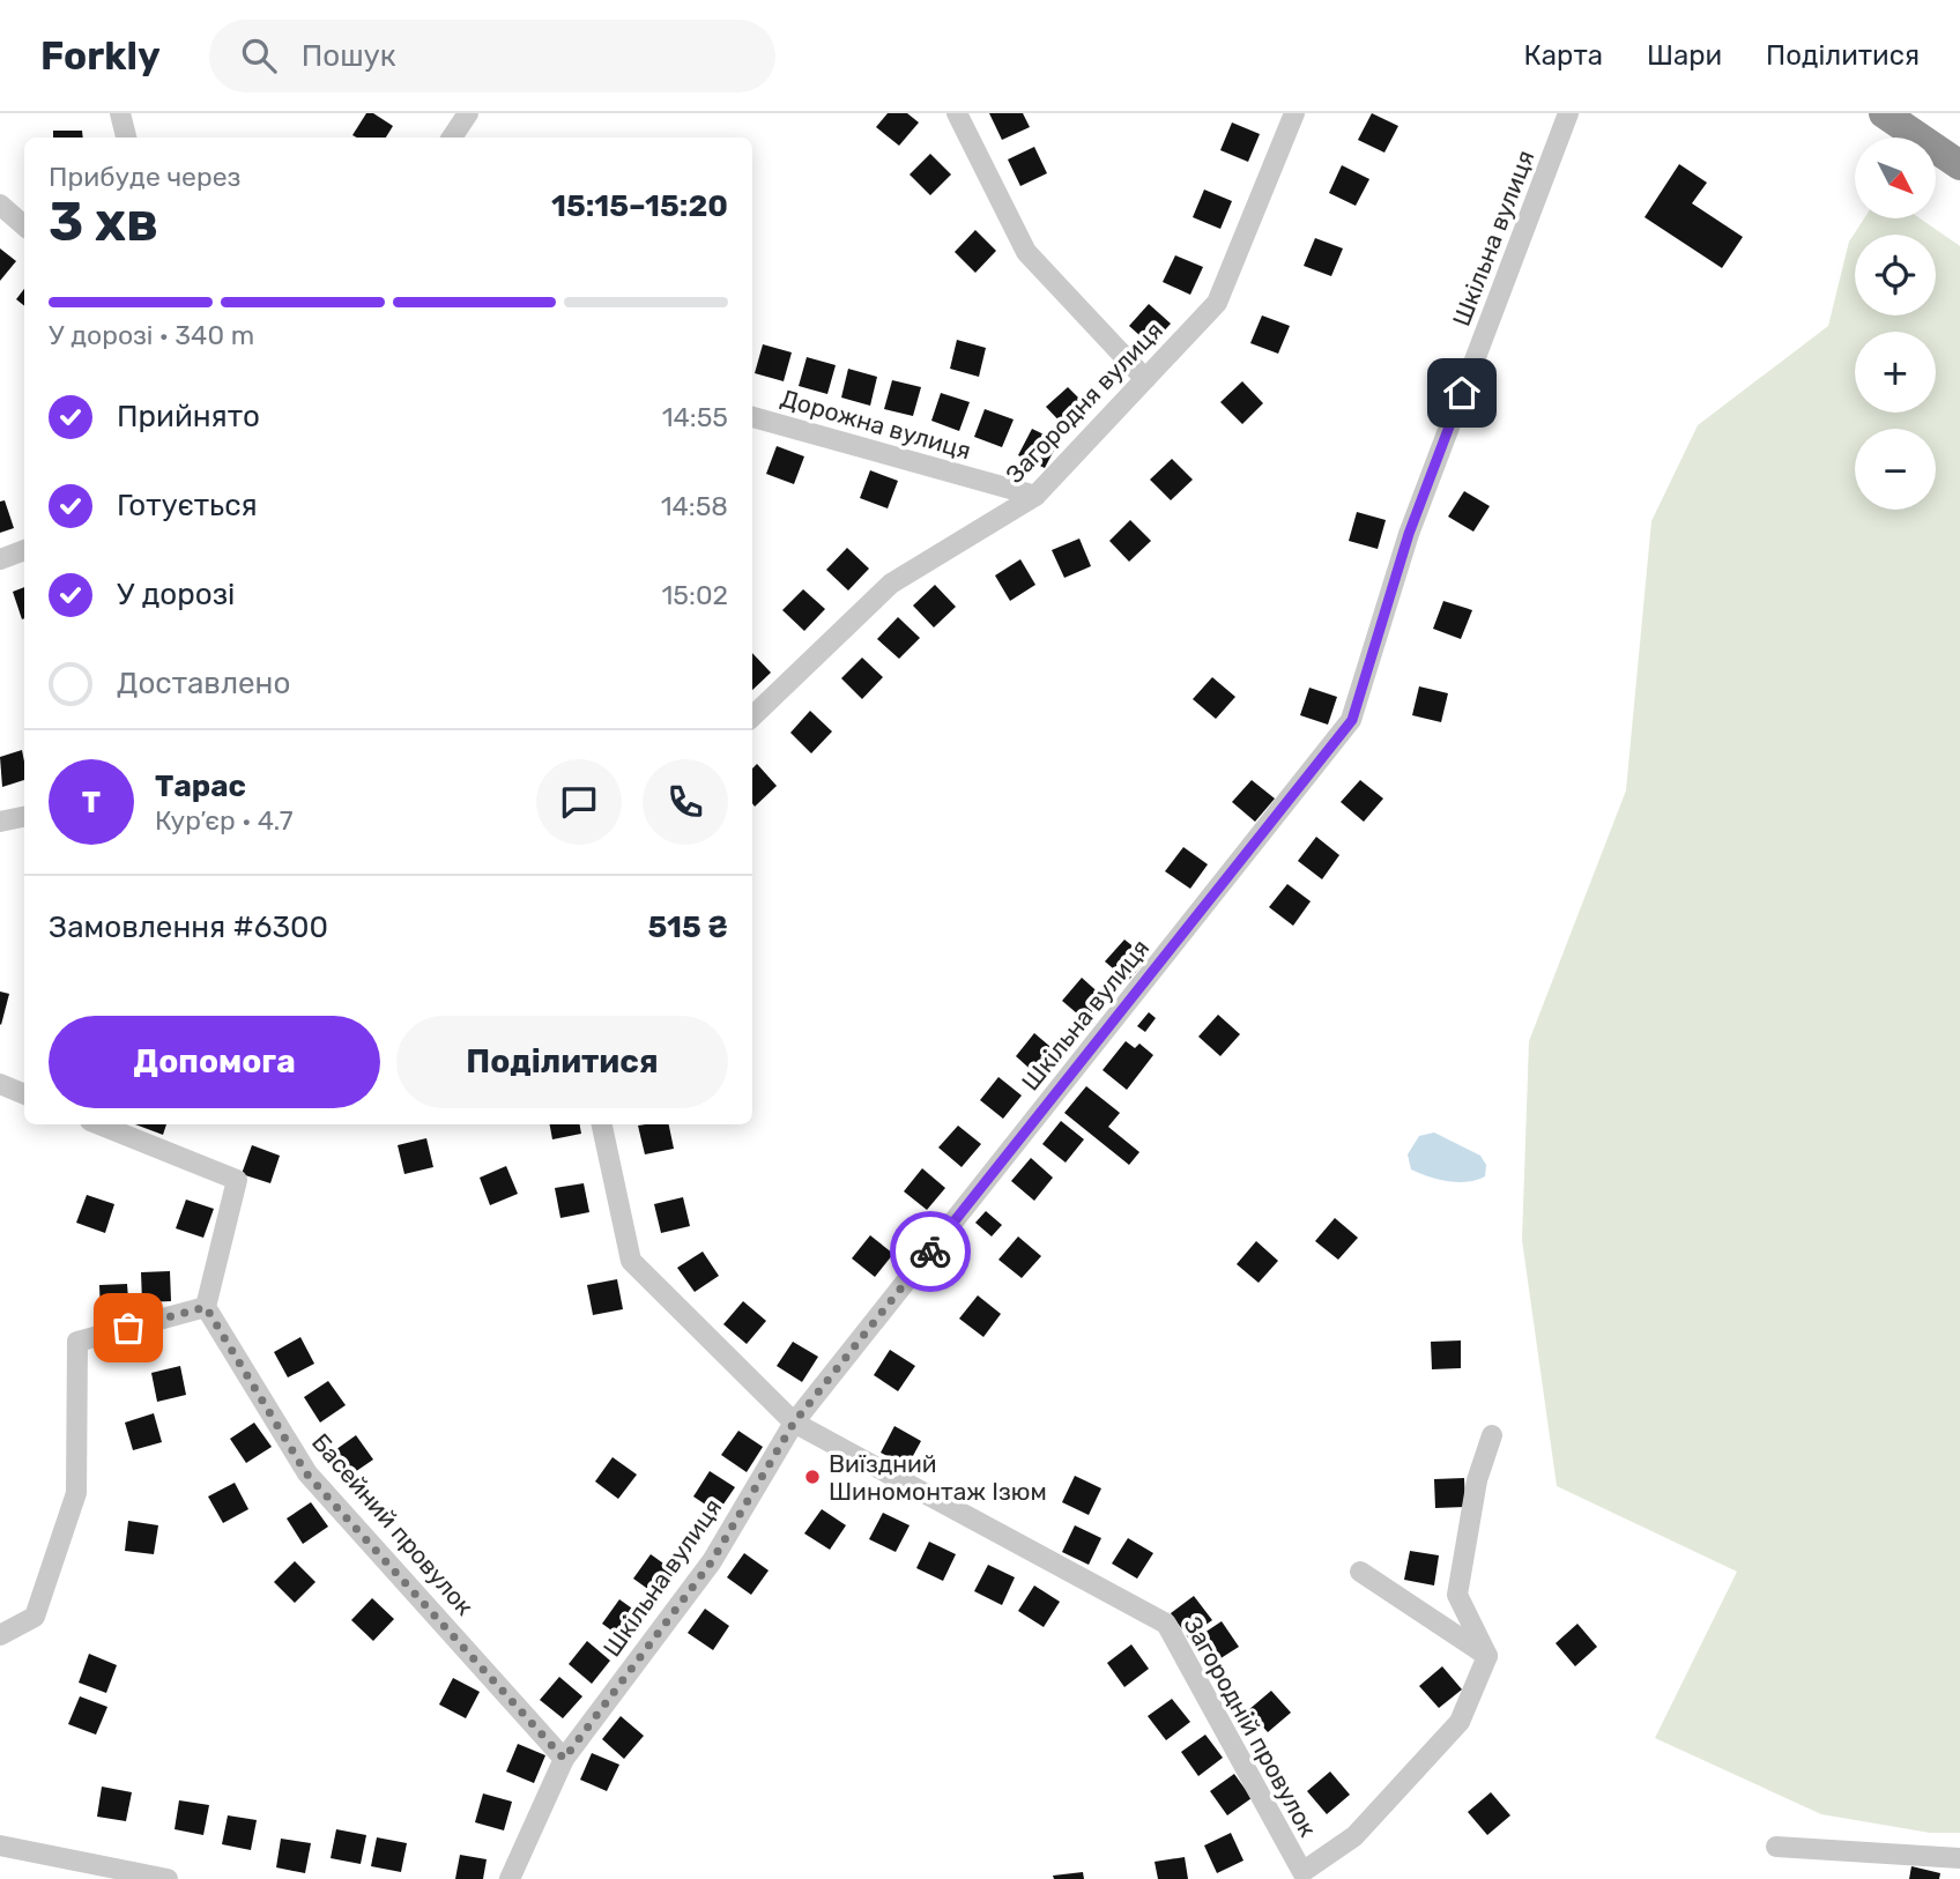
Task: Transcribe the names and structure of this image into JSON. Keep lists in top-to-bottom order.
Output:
{
  "streets": {
    "street": [
      "Шкільна вулиця",
      "Загородня вулиця",
      "Дорожна вулиця",
      "Басейний провулок",
      "Загородній провулок"
    ]
  },
  "crossings": [
    ["Шкільна вулиця", "Басейний провулок"],
    ["Шкільна вулиця", "Загородній провулок"],
    ["Загородня вулиця", "Дорожна вулиця"]
  ],
  "places": ["Виїздний Шиномонтаж Ізюм"],
  "north": "bottom right",
  "page": {
    "header": "Forkly",
    "search": "Пошук",
    "nav": ["Карта", "Шари", "Поділитися"],
    "map_buttons": ["+", "−"],
    "heading": ["3 хв", "Прибуде через", "15:15–15:20"],
    "panel": [
      "Тарас",
      "Кур’єр · 4.7",
      "Замовлення #6300",
      "515 ₴"
    ],
    "bar": "У дорозі · 340 m",
    "list": [
      ["Прийнято", "14:55"],
      ["Готується", "14:58"],
      ["У дорозі", "15:02"],
      "Доставлено"
    ],
    "round": "Т",
    "buttons": ["Допомога", "Поділитися"]
  }
}
